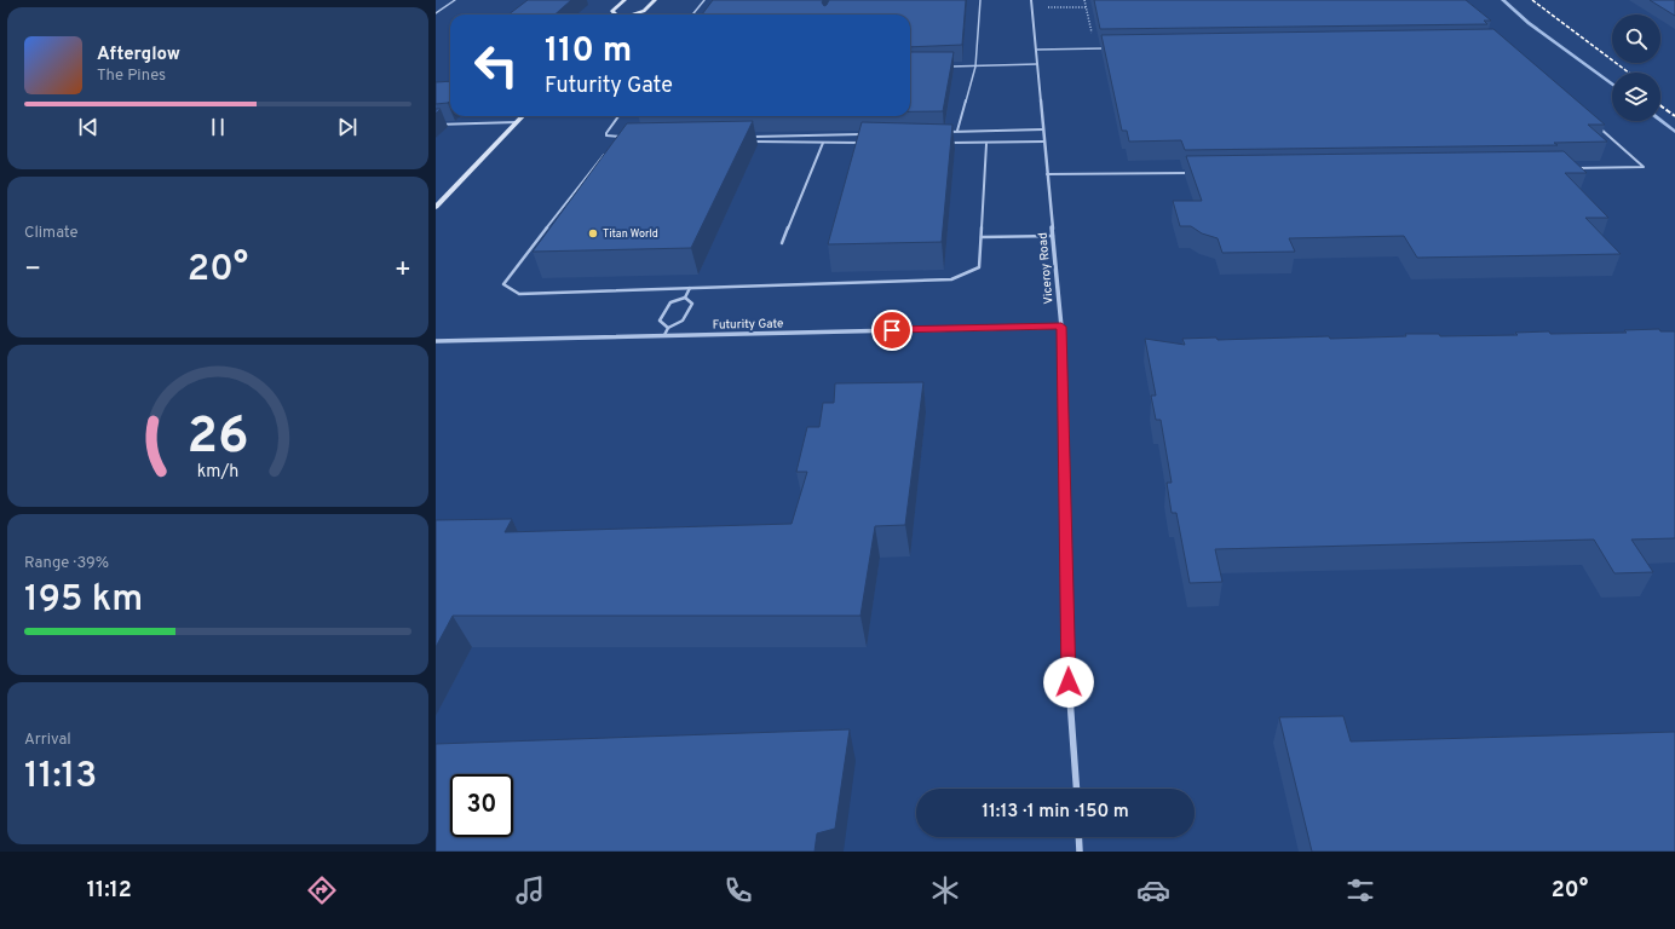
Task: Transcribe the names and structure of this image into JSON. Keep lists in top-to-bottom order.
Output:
{
  "streets": {
    "street": ["Viceroy Road", "Futurity Gate"]
  },
  "crossings": [
    ["Viceroy Road", "Futurity Gate"]
  ],
  "places": ["Titan World"],
  "page": {
    "turn": ["110 m", "Futurity Gate"],
    "song": ["Afterglow", "The Pines"],
    "tile": [
      "Climate",
      ["Range · 39%", "195 km"],
      ["Arrival", "11:13"]
    ],
    "heat": ["−", "20°", "+"],
    "limit": "30",
    "trip": "11:13 · 1 min · 150 m",
    "tabs": ["11:12", "20°"],
    "gauge": ["26", "km/h"]
  }
}
